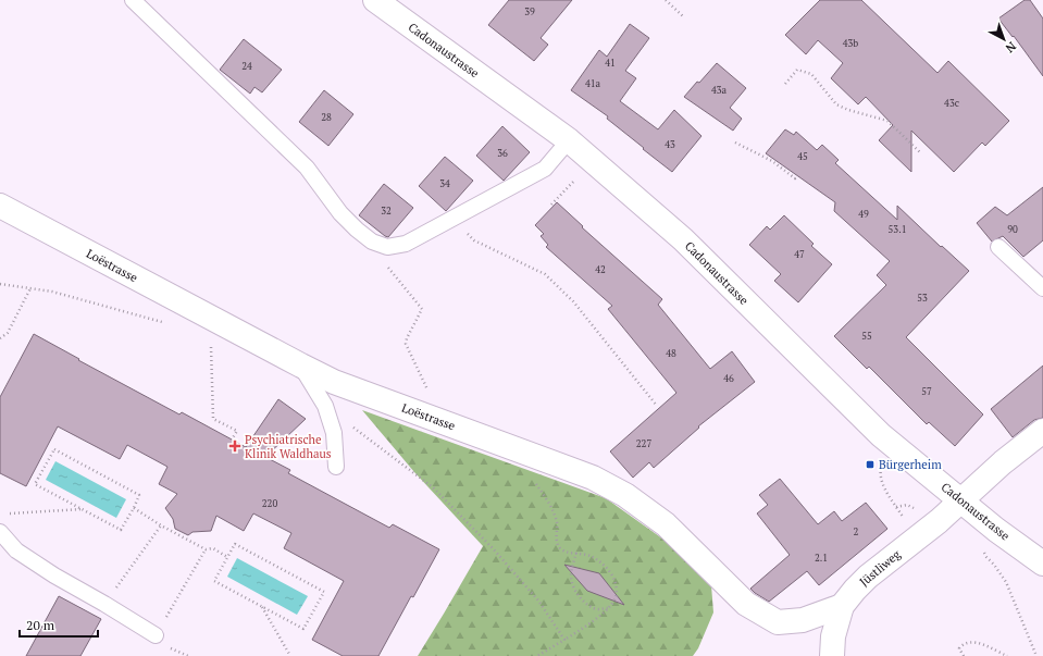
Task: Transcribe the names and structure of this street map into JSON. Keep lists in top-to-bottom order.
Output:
{
  "streets": {
    "street": ["Cadonaustrasse", "Loëstrasse", "Jüstliweg"]
  },
  "crossings": [
    ["Cadonaustrasse", "Jüstliweg"],
    ["Loëstrasse", "Jüstliweg"]
  ],
  "places": {
    "health": ["Psychiatrische Klinik Waldhaus"],
    "transit": ["Bürgerheim"]
  },
  "house_numbers": [
    "39",
    "43b",
    "41",
    "24",
    "41a",
    "43a",
    "43c",
    "28",
    "43",
    "36",
    "45",
    "34",
    "32",
    "49",
    "53.1",
    "90",
    "47",
    "42",
    "53",
    "55",
    "48",
    "46",
    "57",
    "227",
    "220",
    "2",
    "2.1"
  ],
  "scale_bar": "20 m",
  "north": "bottom right"
}
